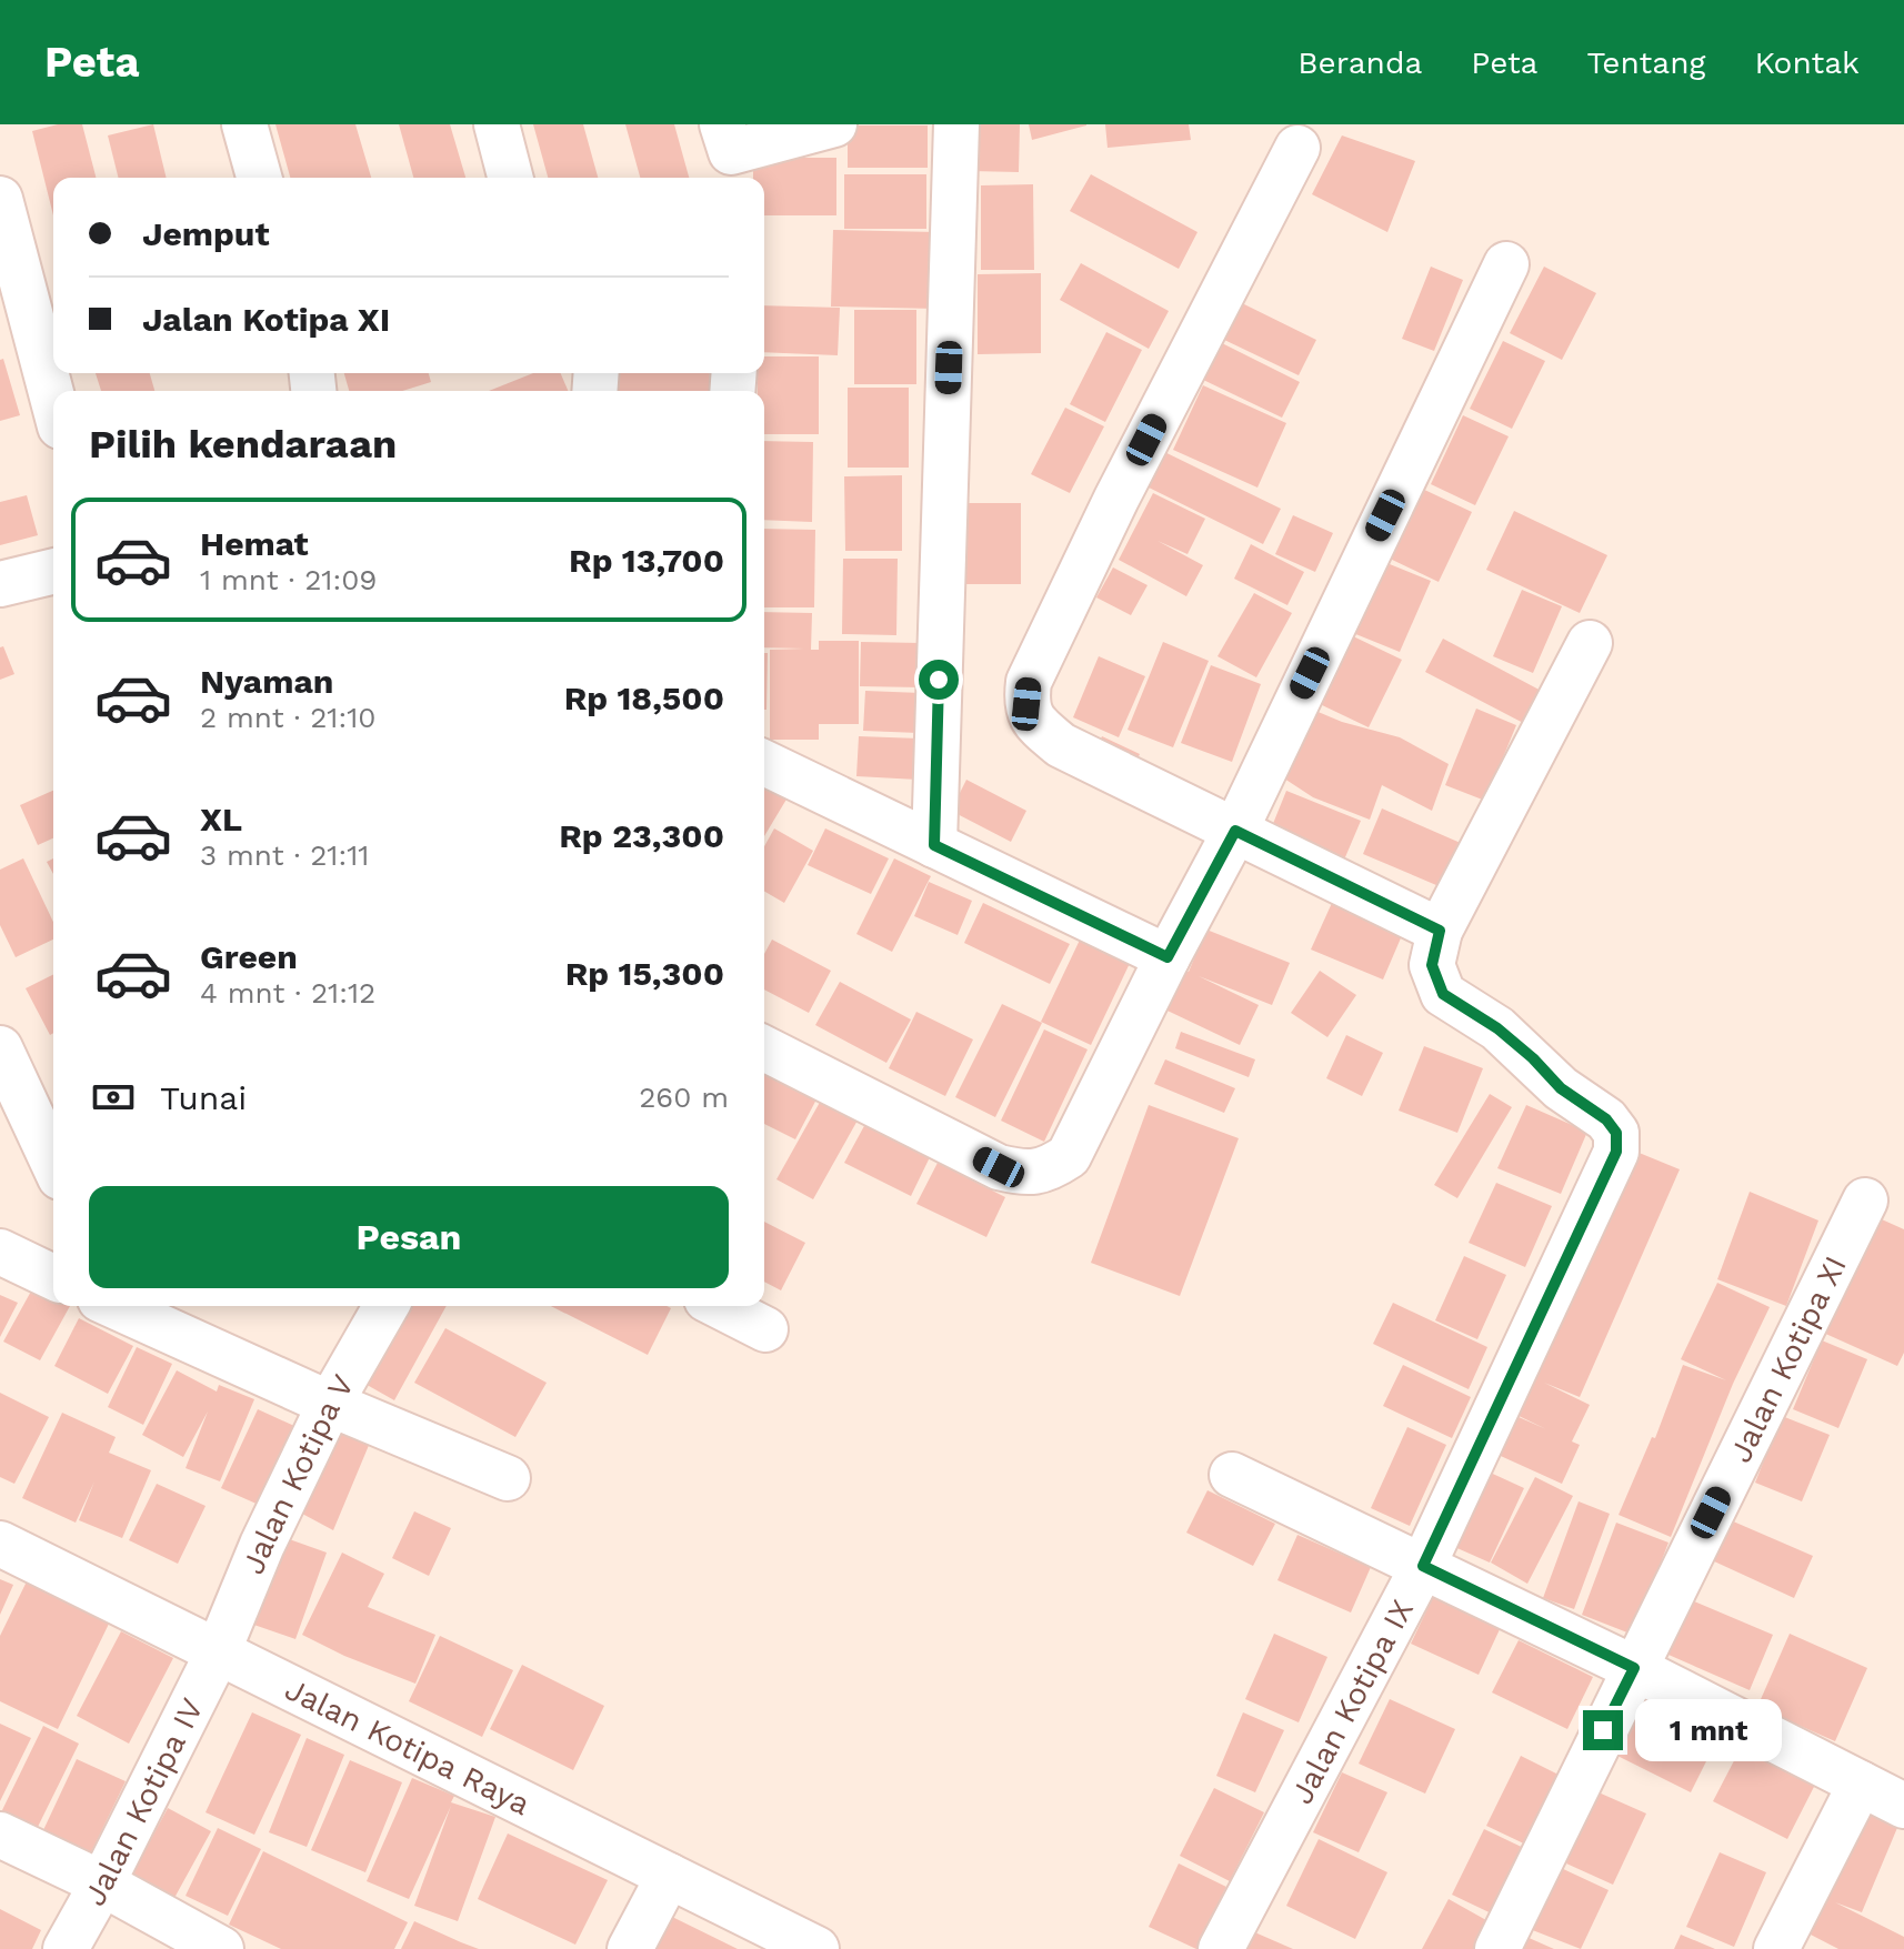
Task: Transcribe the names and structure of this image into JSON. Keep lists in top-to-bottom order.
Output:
{
  "streets": {
    "street": [
      "Jalan Kotipa XI",
      "Jalan Kotipa V",
      "Jalan Kotipa IX",
      "Jalan Kotipa Raya",
      "Jalan Kotipa IV"
    ]
  },
  "crossings": [
    ["Jalan Kotipa V", "Jalan Kotipa Raya"],
    ["Jalan Kotipa V", "Jalan Kotipa IV"],
    ["Jalan Kotipa Raya", "Jalan Kotipa IV"]
  ],
  "page": {
    "header": "Peta",
    "nav": [
      "Beranda",
      "Peta",
      "Tentang",
      "Kontak"
    ],
    "banner": ["Jemput", "Jalan Kotipa XI"],
    "heading": "Pilih kendaraan",
    "list": [
      {
        "name": "Hemat",
        "note": "1 mnt · 21:09",
        "value": "Rp 13,700"
      },
      {
        "name": "Nyaman",
        "note": "2 mnt · 21:10",
        "value": "Rp 18,500"
      },
      {
        "name": "XL",
        "note": "3 mnt · 21:11",
        "value": "Rp 23,300"
      },
      {
        "name": "Green",
        "note": "4 mnt · 21:12",
        "value": "Rp 15,300"
      }
    ],
    "pay": ["Tunai", "260 m"],
    "buttons": "Pesan",
    "bubble": "1 mnt"
  }
}
